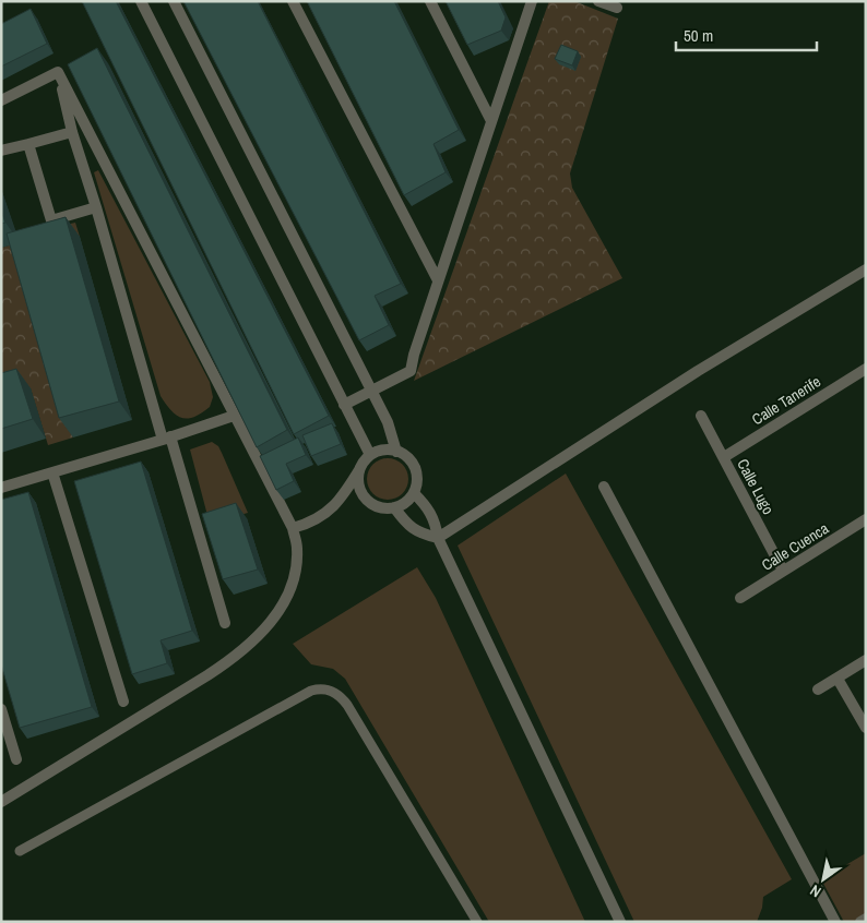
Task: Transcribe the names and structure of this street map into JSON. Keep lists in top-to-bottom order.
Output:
{
  "streets": {
    "street": ["Calle Tanerife", "Calle Lugo", "Calle Cuenca"]
  },
  "crossings": [
    ["Calle Tanerife", "Calle Lugo"],
    ["Calle Lugo", "Calle Cuenca"]
  ],
  "scale_bar": "50 m",
  "north": "bottom left"
}
